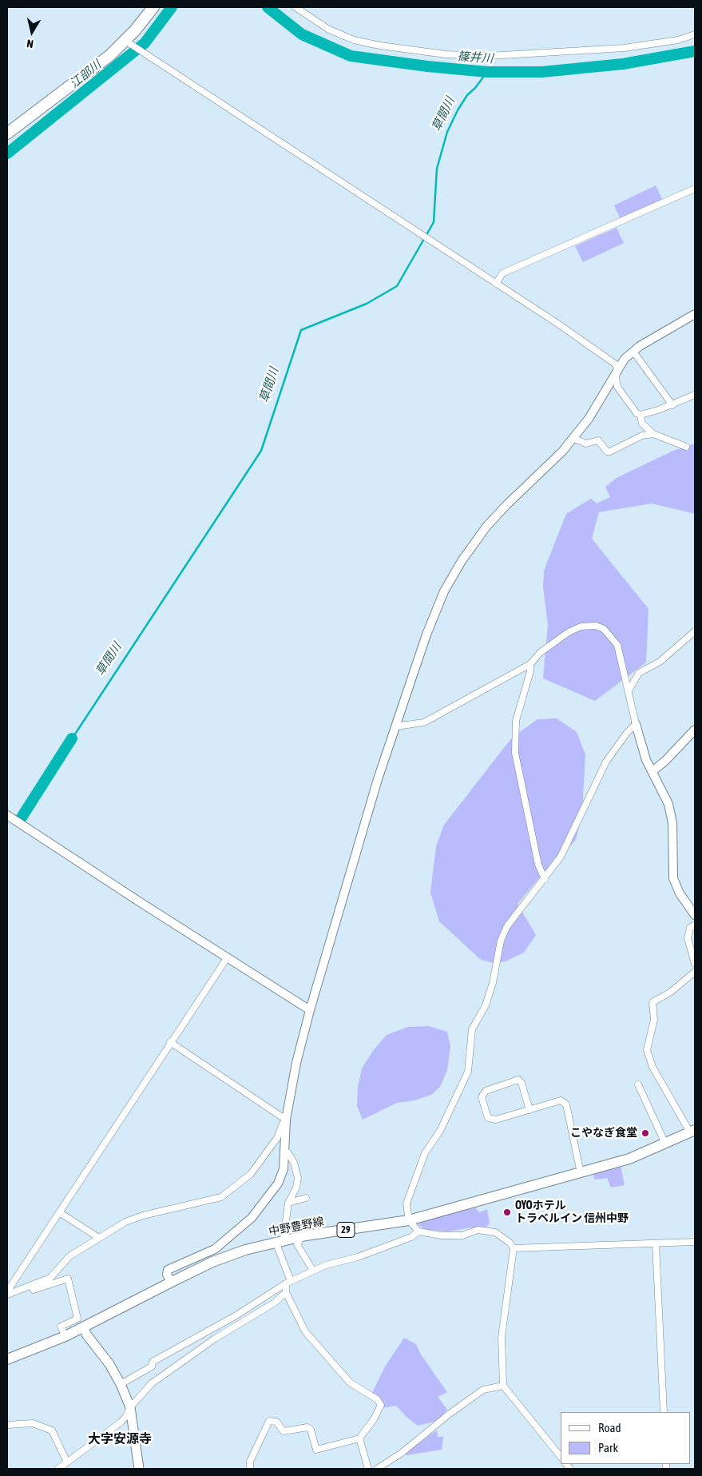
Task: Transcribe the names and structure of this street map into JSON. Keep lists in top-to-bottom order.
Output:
{
  "streets": {
    "main road": ["中野豊野線", "29"]
  },
  "districts": ["大字安源寺"],
  "water": ["篠井川", "江部川", "草間川"],
  "places": ["こやなぎ食堂", "OYOホテル トラベルイン 信州中野"],
  "legend": ["Road", "Park"],
  "north": "bottom"
}
